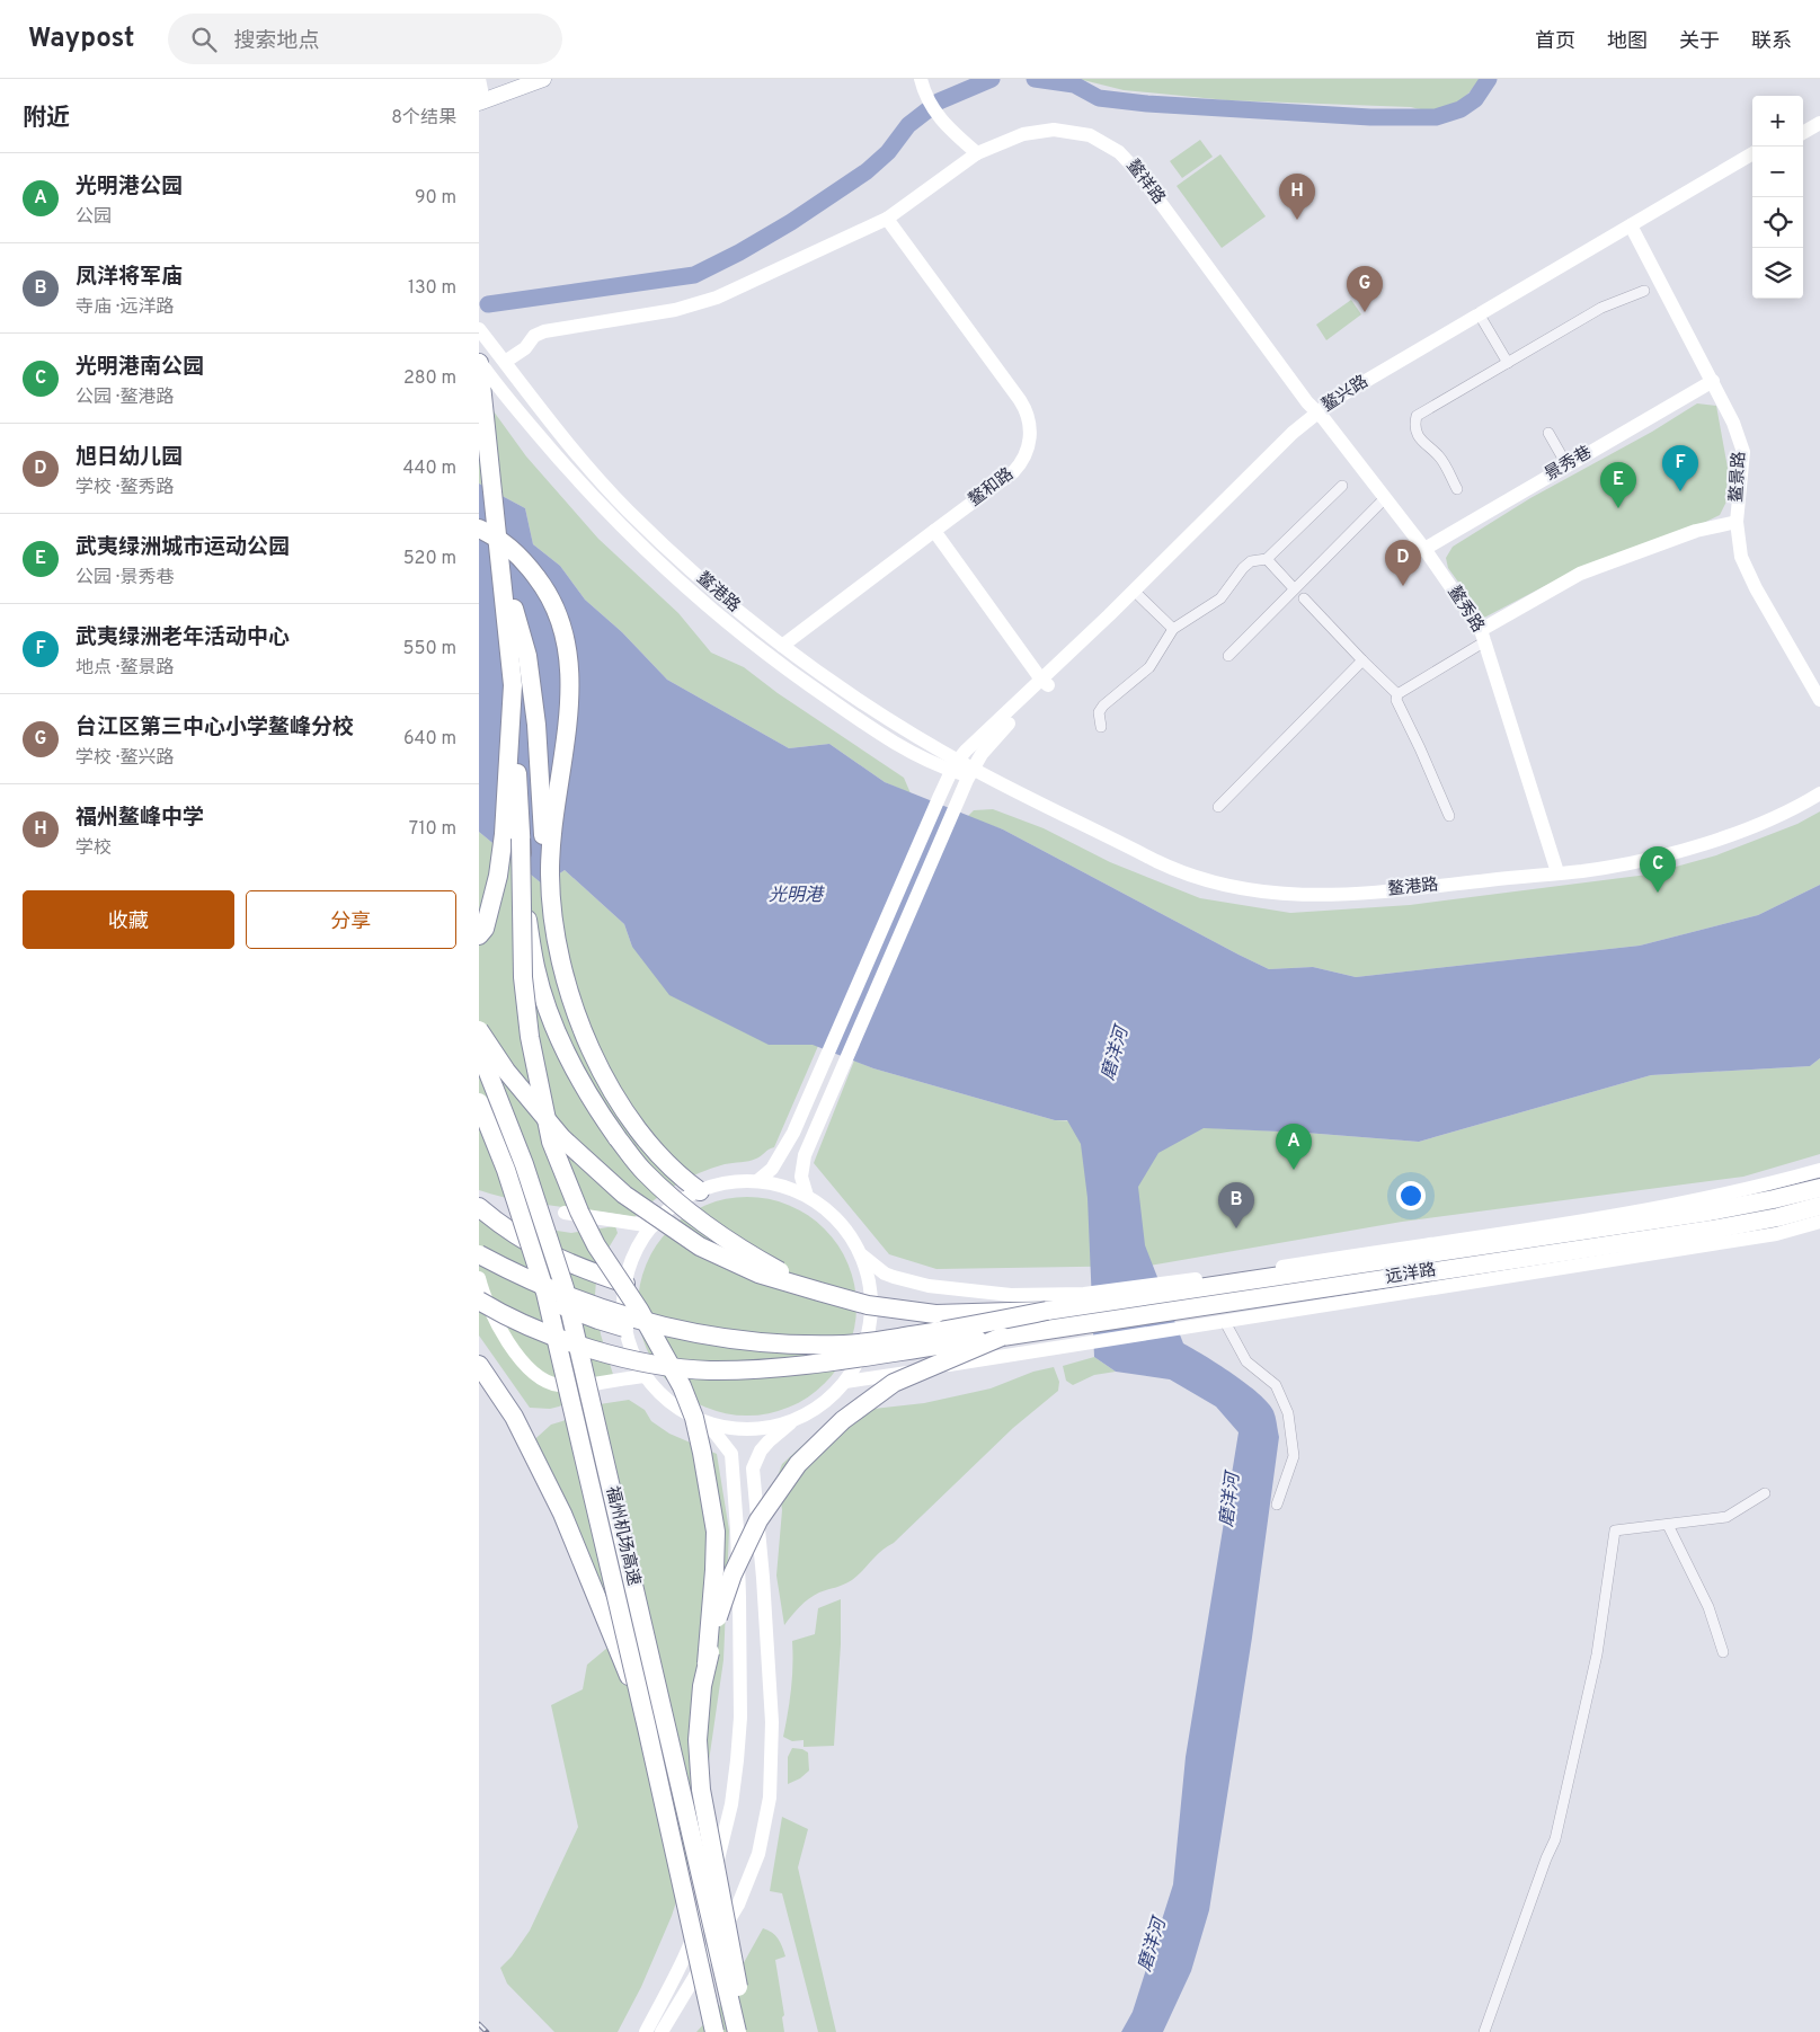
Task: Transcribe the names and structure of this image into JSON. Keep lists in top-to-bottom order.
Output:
{
  "streets": {
    "highway": ["远洋路", "福州机场高速"],
    "main road": [
      "鳌祥路",
      "鳌兴路",
      "景秀巷",
      "鳌景路",
      "鳌和路",
      "鳌港路",
      "鳌秀路"
    ]
  },
  "crossings": [
    ["鳌祥路", "鳌兴路"],
    ["鳌祥路", "鳌和路"],
    ["鳌祥路", "鳌港路"],
    ["鳌祥路", "鳌秀路"],
    ["鳌兴路", "鳌景路"],
    ["鳌兴路", "鳌秀路"],
    ["景秀巷", "鳌景路"],
    ["景秀巷", "鳌秀路"],
    ["鳌和路", "鳌港路"],
    ["鳌港路", "鳌秀路"]
  ],
  "water": ["光明港", "磨洋河"],
  "page": {
    "header": "Waypost",
    "search": "搜索地点",
    "nav": [
      "首页",
      "地图",
      "关于",
      "联系"
    ],
    "heading": ["附近", "8个结果"],
    "map_buttons": ["+", "−"],
    "list": [
      {
        "mark": "A",
        "name": "光明港公园",
        "note": "公园",
        "value": "90 m"
      },
      {
        "mark": "B",
        "name": "凤洋将军庙",
        "note": "寺庙 · 远洋路",
        "value": "130 m"
      },
      {
        "mark": "C",
        "name": "光明港南公园",
        "note": "公园 · 鳌港路",
        "value": "280 m"
      },
      {
        "mark": "D",
        "name": "旭日幼儿园",
        "note": "学校 · 鳌秀路",
        "value": "440 m"
      },
      {
        "mark": "E",
        "name": "武夷绿洲城市运动公园",
        "note": "公园 · 景秀巷",
        "value": "520 m"
      },
      {
        "mark": "F",
        "name": "武夷绿洲老年活动中心",
        "note": "地点 · 鳌景路",
        "value": "550 m"
      },
      {
        "mark": "G",
        "name": "台江区第三中心小学鳌峰分校",
        "note": "学校 · 鳌兴路",
        "value": "640 m"
      },
      {
        "mark": "H",
        "name": "福州鳌峰中学",
        "note": "学校",
        "value": "710 m"
      }
    ],
    "pins": [
      "H",
      "G",
      "F",
      "E",
      "D",
      "C",
      "A",
      "B"
    ],
    "buttons": ["收藏", "分享"]
  }
}
